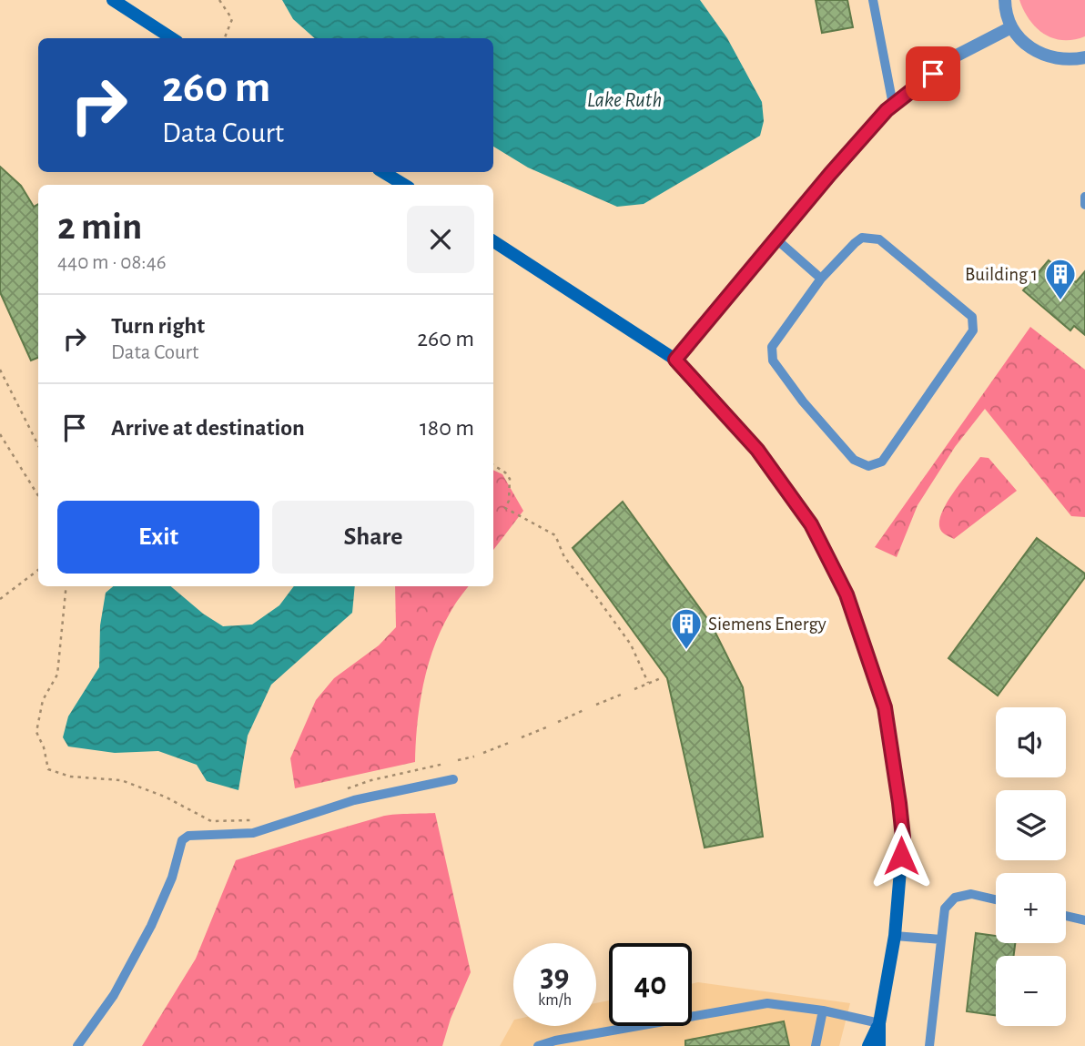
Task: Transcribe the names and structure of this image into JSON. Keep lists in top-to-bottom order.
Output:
{
  "water": ["Lake Ruth"],
  "places": {
    "building": ["Building 1", "Siemens Energy"]
  },
  "page": {
    "turn": ["260 m", "Data Court"],
    "heading": ["2 min", "440 m · 08:46"],
    "list": [
      {
        "name": "Turn right",
        "note": "Data Court",
        "value": "260 m"
      },
      {
        "name": "Arrive at destination",
        "value": "180 m"
      }
    ],
    "buttons": ["Exit", "Share"],
    "map_buttons": ["+", "−"],
    "speed": "39 km/h",
    "limit": "40"
  }
}
